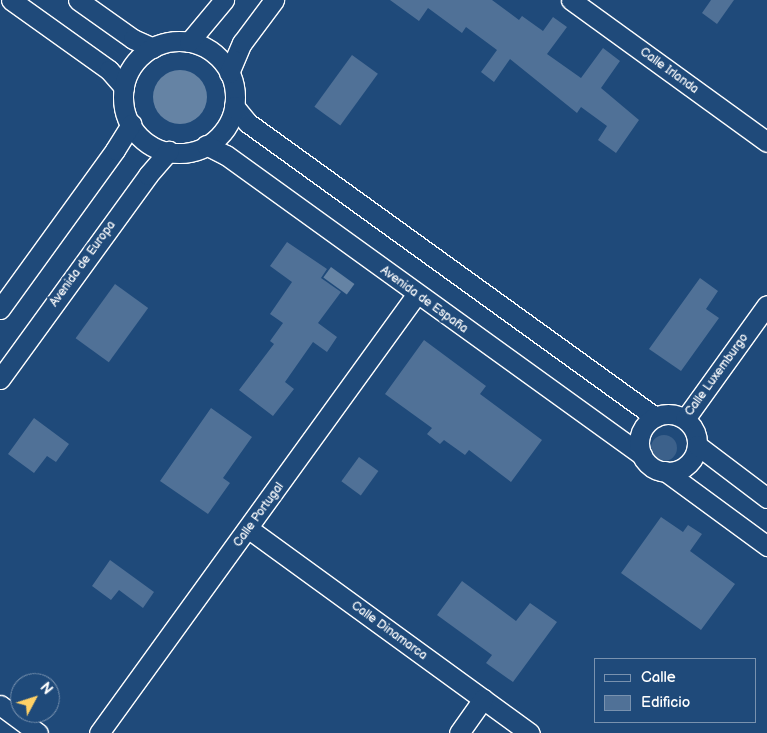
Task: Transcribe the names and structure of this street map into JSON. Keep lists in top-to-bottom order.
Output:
{
  "streets": {
    "street": [
      "Calle Irlanda",
      "Avenida de Europa",
      "Avenida de España",
      "Calle Luxemburgo",
      "Calle Portugal",
      "Calle Dinamarca"
    ]
  },
  "crossings": [
    ["Avenida de Europa", "Avenida de España"],
    ["Avenida de España", "Calle Luxemburgo"],
    ["Avenida de España", "Calle Portugal"],
    ["Calle Portugal", "Calle Dinamarca"]
  ],
  "legend": ["Calle", "Edificio"],
  "north": "top right"
}
